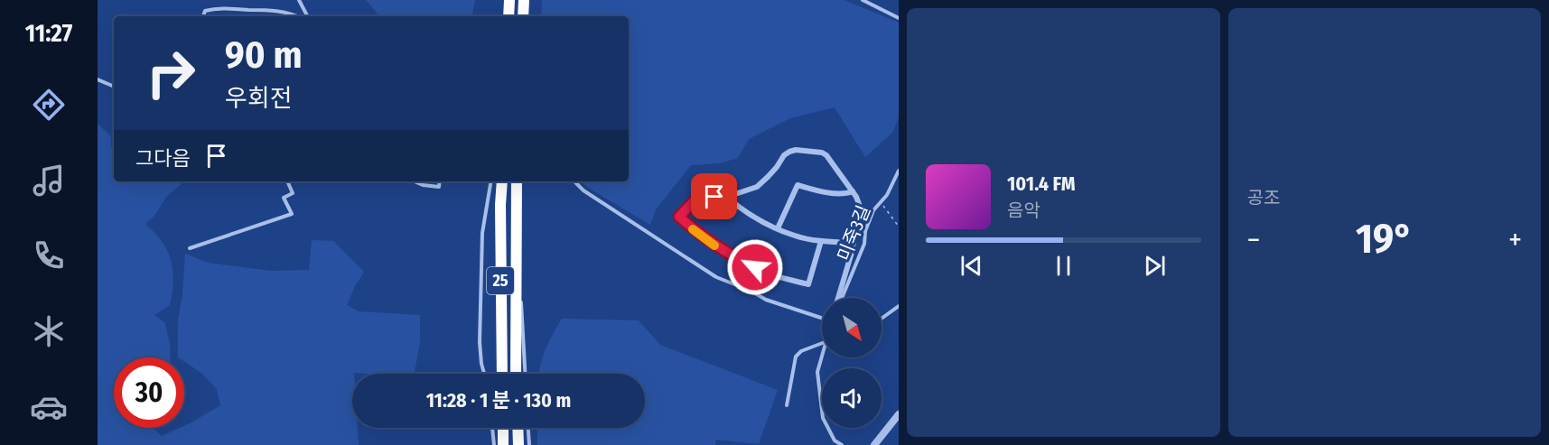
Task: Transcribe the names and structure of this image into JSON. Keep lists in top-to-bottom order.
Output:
{
  "streets": {
    "highway": ["25"],
    "lane": ["미죽3길"]
  },
  "north": "bottom right",
  "page": {
    "tabs": "11:27",
    "tile": "공조",
    "turn": ["90 m", "우회전"],
    "then": "그다음",
    "song": ["101.4 FM", "음악"],
    "heat": ["−", "19°", "+"],
    "limit": "30",
    "trip": "11:28 · 1 분 · 130 m"
  }
}
